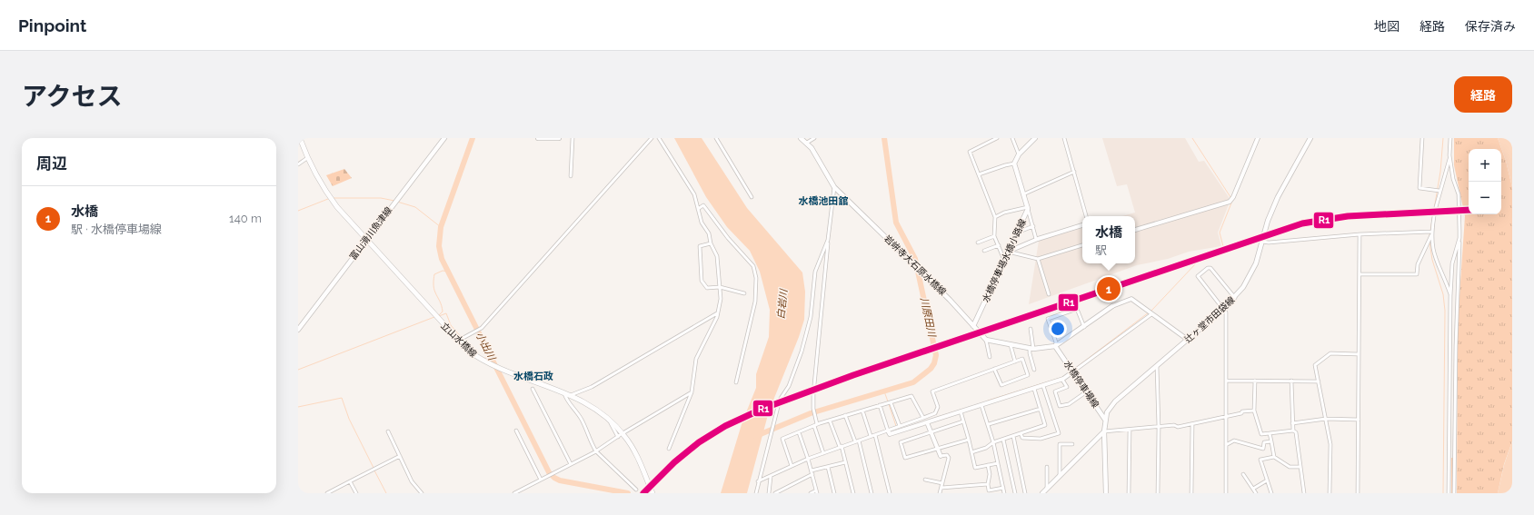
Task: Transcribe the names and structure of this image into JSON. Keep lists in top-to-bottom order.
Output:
{
  "streets": {
    "main road": [
      "富山滑川魚津線",
      "水橋停車場水橋小路線",
      "岩峅寺大石原水橋線",
      "辻ヶ堂市田袋線",
      "立山水橋線",
      "水橋停車場線"
    ]
  },
  "crossings": [
    ["富山滑川魚津線", "立山水橋線"],
    ["水橋停車場水橋小路線", "岩峅寺大石原水橋線"],
    ["辻ヶ堂市田袋線", "水橋停車場線"]
  ],
  "districts": ["水橋池田舘", "水橋石政"],
  "water": ["白岩川", "川原田川", "小出川"],
  "lines": ["transit line R1"],
  "page": {
    "header": "Pinpoint",
    "nav": ["地図", "経路", "保存済み"],
    "title": "アクセス",
    "buttons": "経路",
    "heading": "周辺",
    "map_buttons": ["+", "−"],
    "list": [
      {
        "mark": "1",
        "name": "水橋",
        "note": "駅 · 水橋停車場線",
        "value": "140 m"
      }
    ],
    "popup": ["水橋", "駅"],
    "pins": "1"
  }
}
